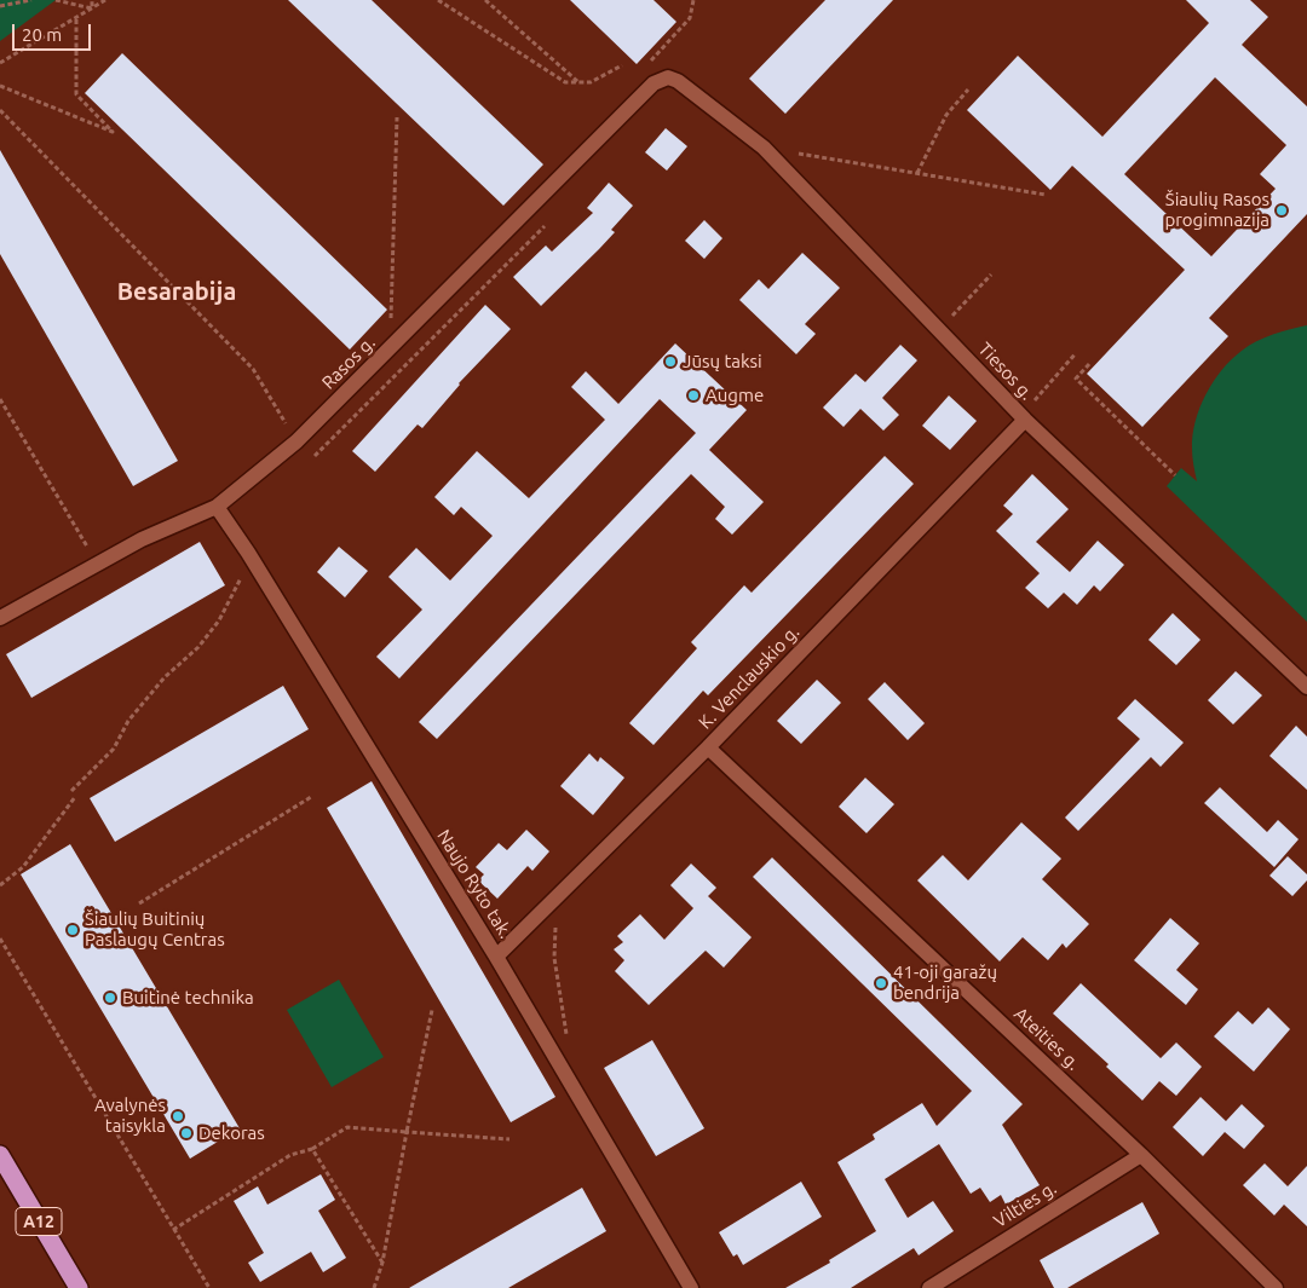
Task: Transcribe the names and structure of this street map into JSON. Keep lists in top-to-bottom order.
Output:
{
  "streets": {
    "highway": ["A12"],
    "street": [
      "Rasos g.",
      "Tiesos g.",
      "K. Venclauskio g.",
      "Naujo Ryto tak.",
      "Ateities g.",
      "Vilties g."
    ]
  },
  "crossings": [
    ["Rasos g.", "Tiesos g."],
    ["Rasos g.", "Naujo Ryto tak."],
    ["Tiesos g.", "K. Venclauskio g."],
    ["K. Venclauskio g.", "Naujo Ryto tak."],
    ["K. Venclauskio g.", "Ateities g."],
    ["Ateities g.", "Vilties g."]
  ],
  "districts": ["Besarabija"],
  "places": [
    "Šiaulių Rasos progimnazija",
    "Jūsų taksi",
    "Augme",
    "Šiaulių Buitinių Paslaugų Centras",
    "41-oji garažų bendrija",
    "Buitinė technika",
    "Avalynės taisykla",
    "Dekoras"
  ],
  "scale_bar": "20 m"
}
